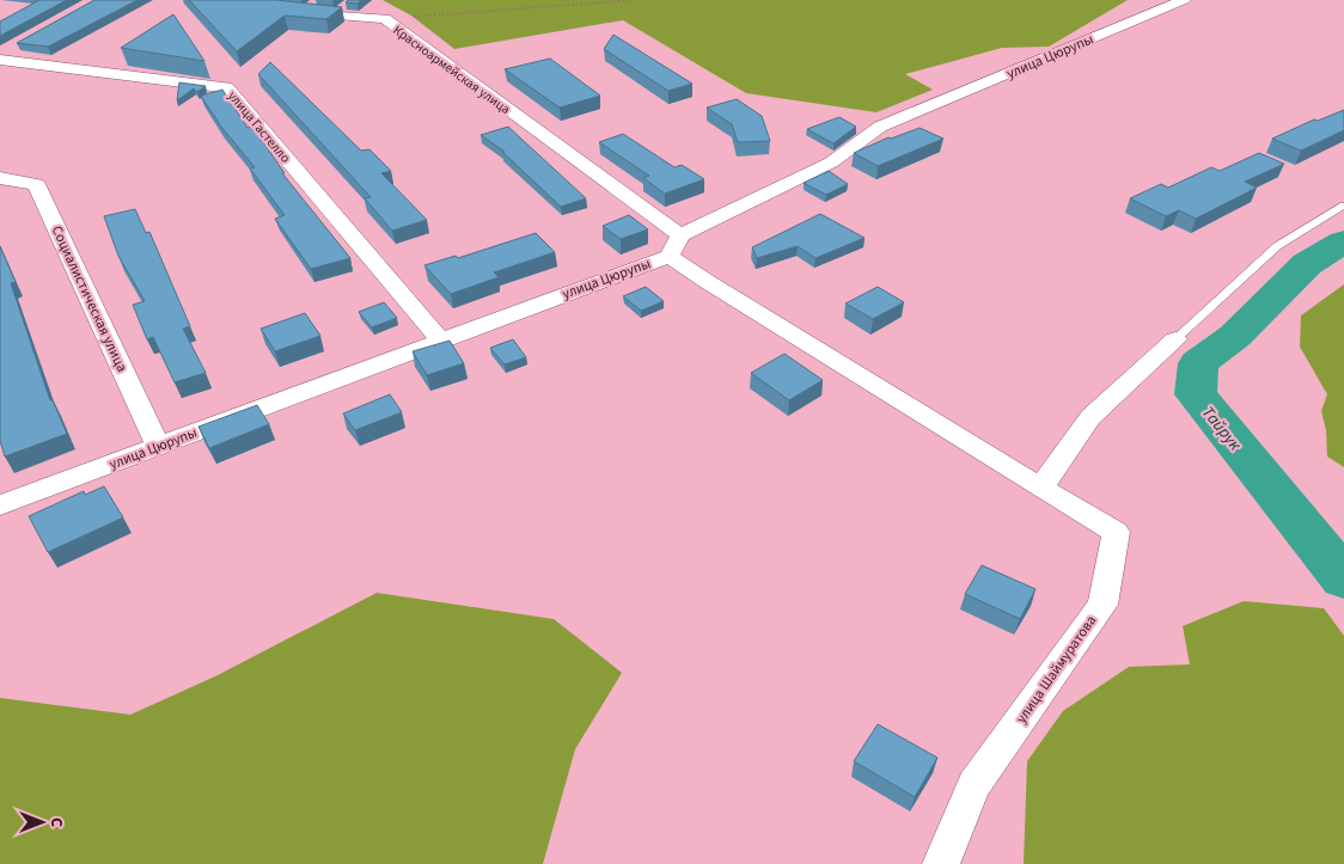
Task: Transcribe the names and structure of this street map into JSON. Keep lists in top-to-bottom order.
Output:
{
  "streets": {
    "street": [
      "улица Цюрупы",
      "Красноармейская улица",
      "улица Гастелло",
      "Социалистическая улица",
      "улица Шаймуратова"
    ]
  },
  "crossings": [
    ["улица Цюрупы", "Красноармейская улица"],
    ["улица Цюрупы", "улица Гастелло"],
    ["улица Цюрупы", "Социалистическая улица"],
    ["Красноармейская улица", "улица Шаймуратова"]
  ],
  "water": ["Тайрук"],
  "north": "right"
}
